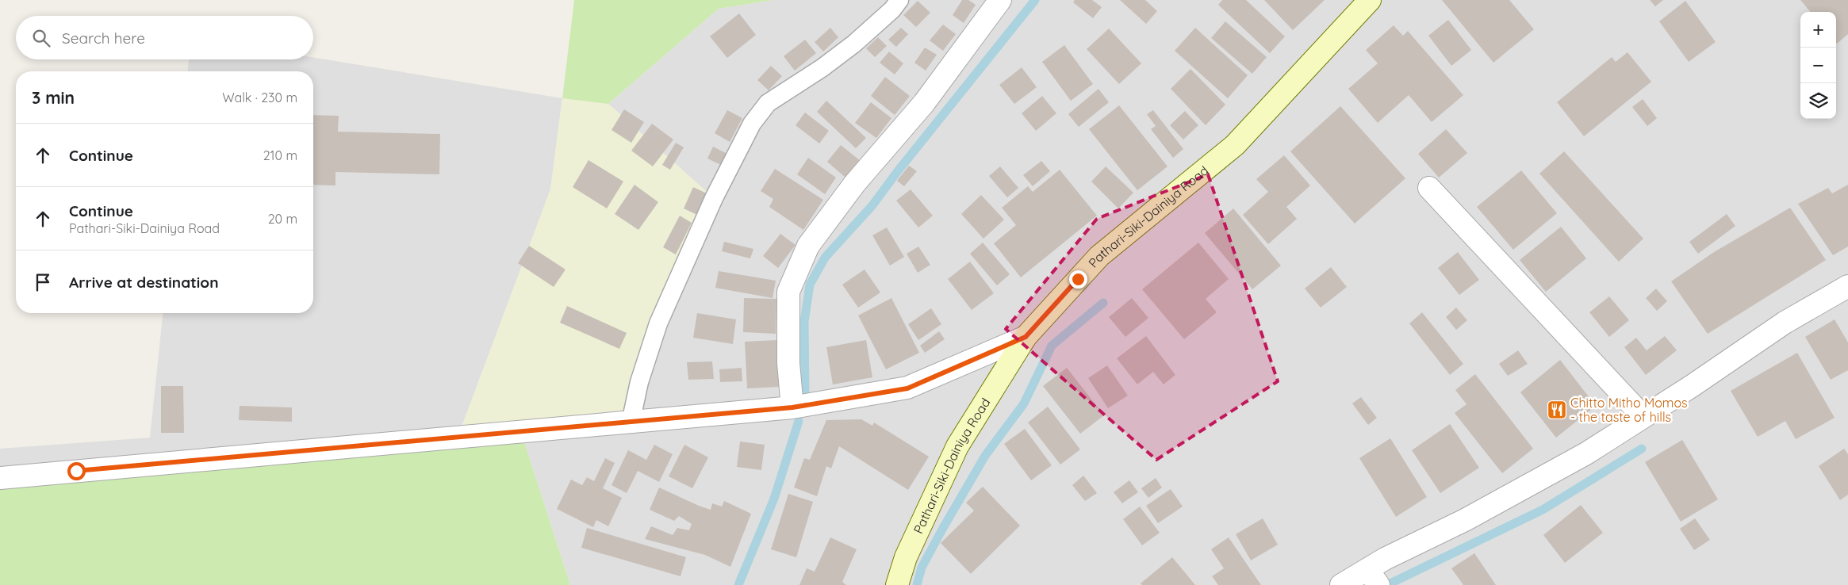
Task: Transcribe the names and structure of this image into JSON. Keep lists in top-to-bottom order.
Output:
{
  "streets": {
    "main road": ["Pathari-Siki-Dainiya Road"]
  },
  "places": {
    "restaurant": ["Chitto Mitho Momos - the taste of hills"]
  },
  "page": {
    "map_buttons": ["+", "−"],
    "search": "Search here",
    "heading": ["3 min", "Walk · 230 m"],
    "list": [
      ["Continue", "210 m"],
      ["Continue", "Pathari-Siki-Dainiya Road", "20 m"],
      "Arrive at destination"
    ]
  }
}
